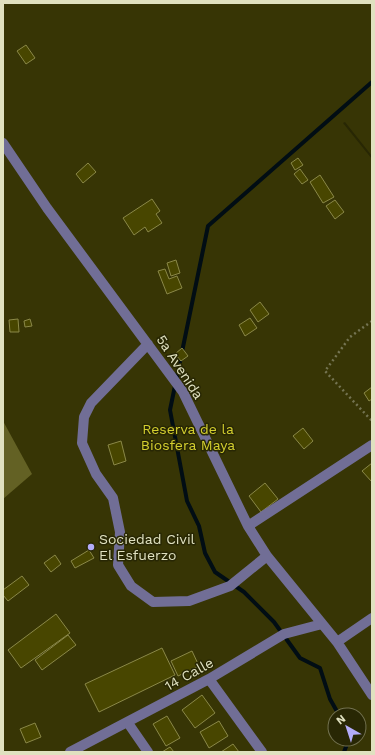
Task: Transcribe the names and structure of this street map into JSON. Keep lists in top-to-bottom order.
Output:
{
  "streets": {
    "street": ["5a Avenida", "14 Calle"]
  },
  "crossings": [
    ["5a Avenida", "14 Calle"]
  ],
  "parks": ["Reserva de la Biosfera Maya"],
  "places": ["Sociedad Civil El Esfuerzo"],
  "north": "top left"
}
